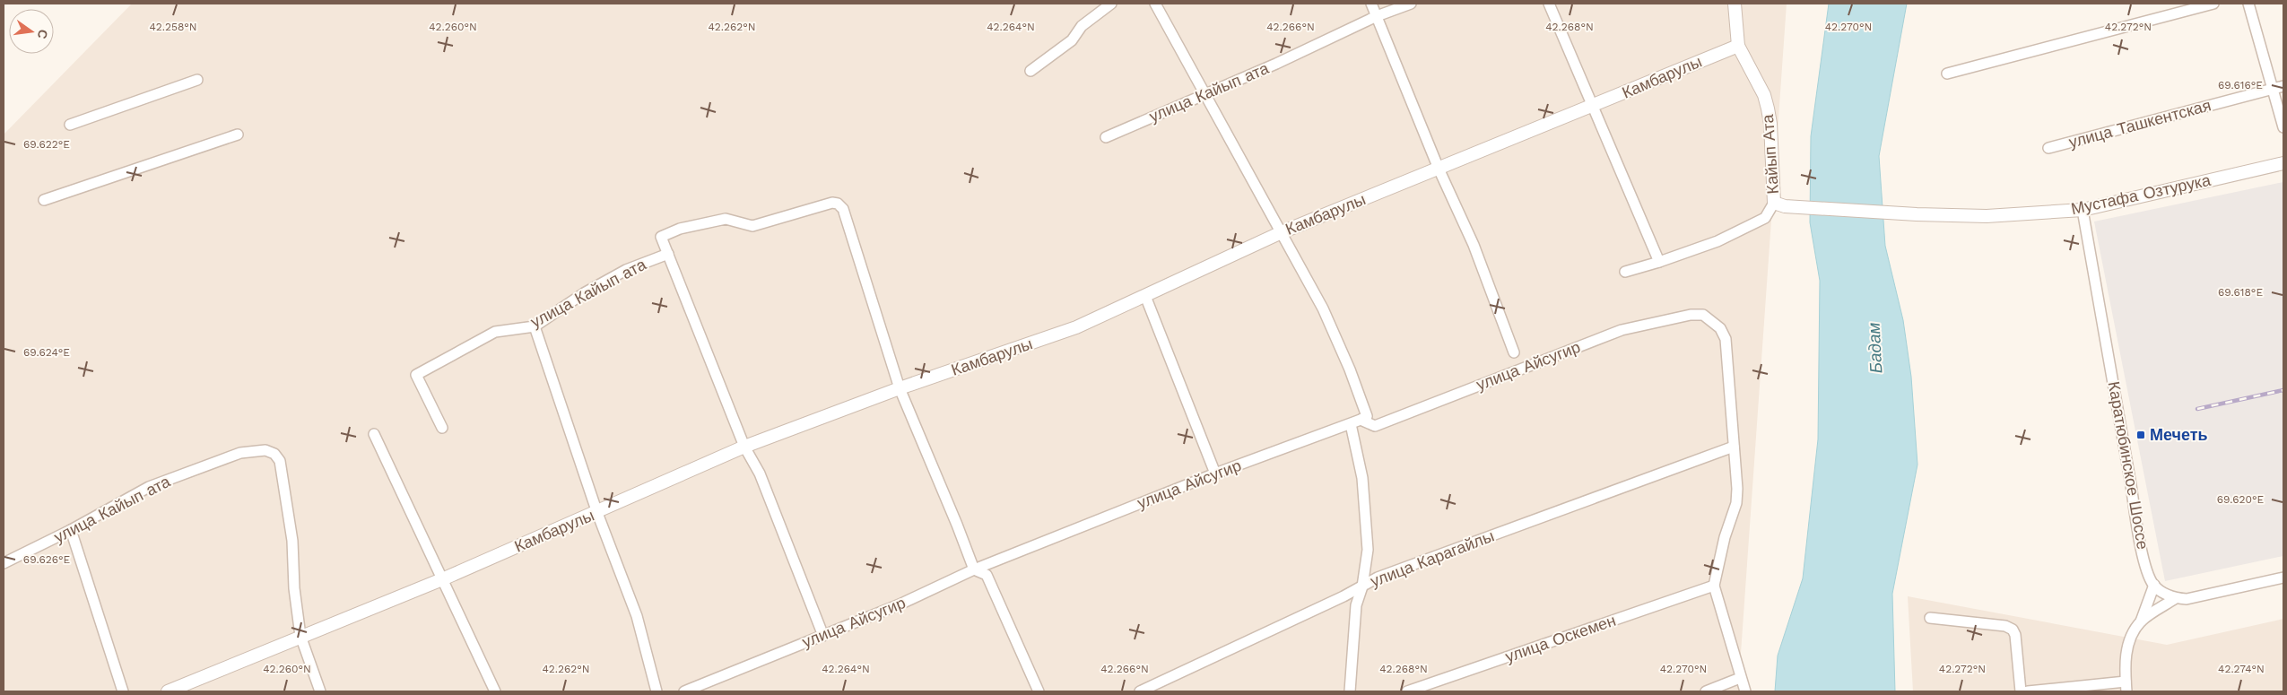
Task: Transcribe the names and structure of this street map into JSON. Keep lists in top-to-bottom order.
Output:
{
  "streets": {
    "street": [
      "Камбарулы",
      "улица Кайып ата",
      "улица Ташкентская",
      "Кайып Ата",
      "Мустафа Озтурука",
      "улица Айсугир",
      "Каратюбинское Шоссе",
      "улица Карагайлы",
      "улица Оскемен"
    ]
  },
  "crossings": [
    ["Камбарулы", "улица Кайып ата"],
    ["Камбарулы", "Кайып Ата"],
    ["Кайып Ата", "Мустафа Озтурука"],
    ["Мустафа Озтурука", "Каратюбинское Шоссе"],
    ["улица Айсугир", "улица Карагайлы"]
  ],
  "water": ["Бадам"],
  "places": {
    "transit": ["Мечеть"]
  },
  "north": "right",
  "coordinates": [
    "42.258°N",
    "42.260°N",
    "42.262°N",
    "42.264°N",
    "42.266°N",
    "42.268°N",
    "42.270°N",
    "42.272°N",
    "69.616°E",
    "69.622°E",
    "69.618°E",
    "69.624°E",
    "69.620°E",
    "69.626°E",
    "42.274°N"
  ]
}
